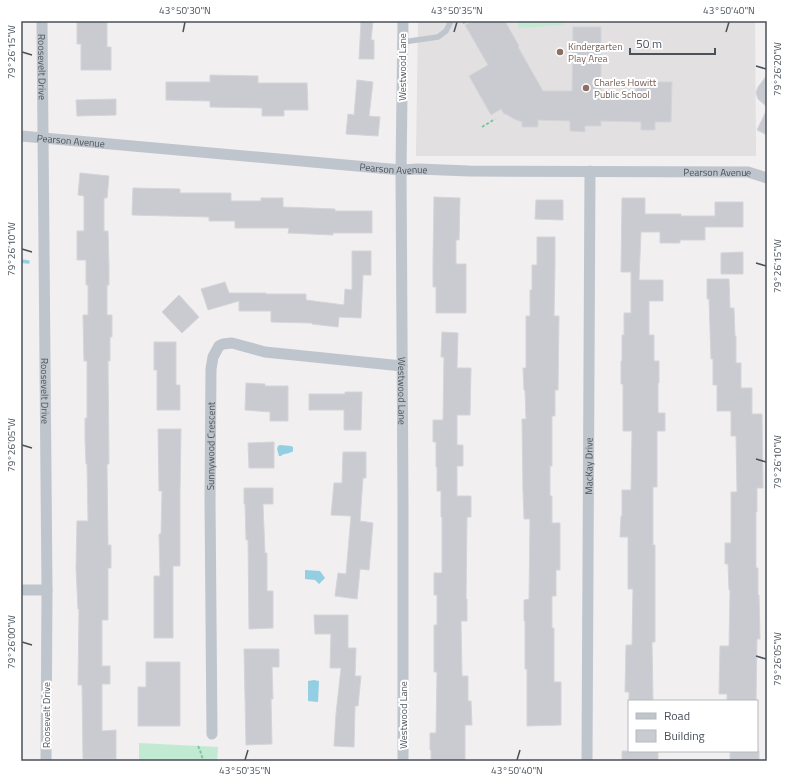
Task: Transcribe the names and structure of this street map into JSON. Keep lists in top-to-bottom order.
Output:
{
  "streets": {
    "street": [
      "Roosevelt Drive",
      "Westwood Lane",
      "Pearson Avenue",
      "Sunnywood Crescent",
      "MacKay Drive"
    ]
  },
  "crossings": [
    ["Roosevelt Drive", "Pearson Avenue"],
    ["Westwood Lane", "Pearson Avenue"],
    ["Westwood Lane", "Sunnywood Crescent"],
    ["Pearson Avenue", "MacKay Drive"]
  ],
  "places": ["Kindergarten Play Area", "Charles Howitt Public School"],
  "legend": ["Road", "Building"],
  "scale_bar": "50 m",
  "coordinates": [
    "43°50'30\"N",
    "43°50'35\"N",
    "43°50'40\"N",
    "79°26'15\"W",
    "79°26'20\"W",
    "79°26'10\"W",
    "79°26'05\"W",
    "79°26'00\"W"
  ]
}
